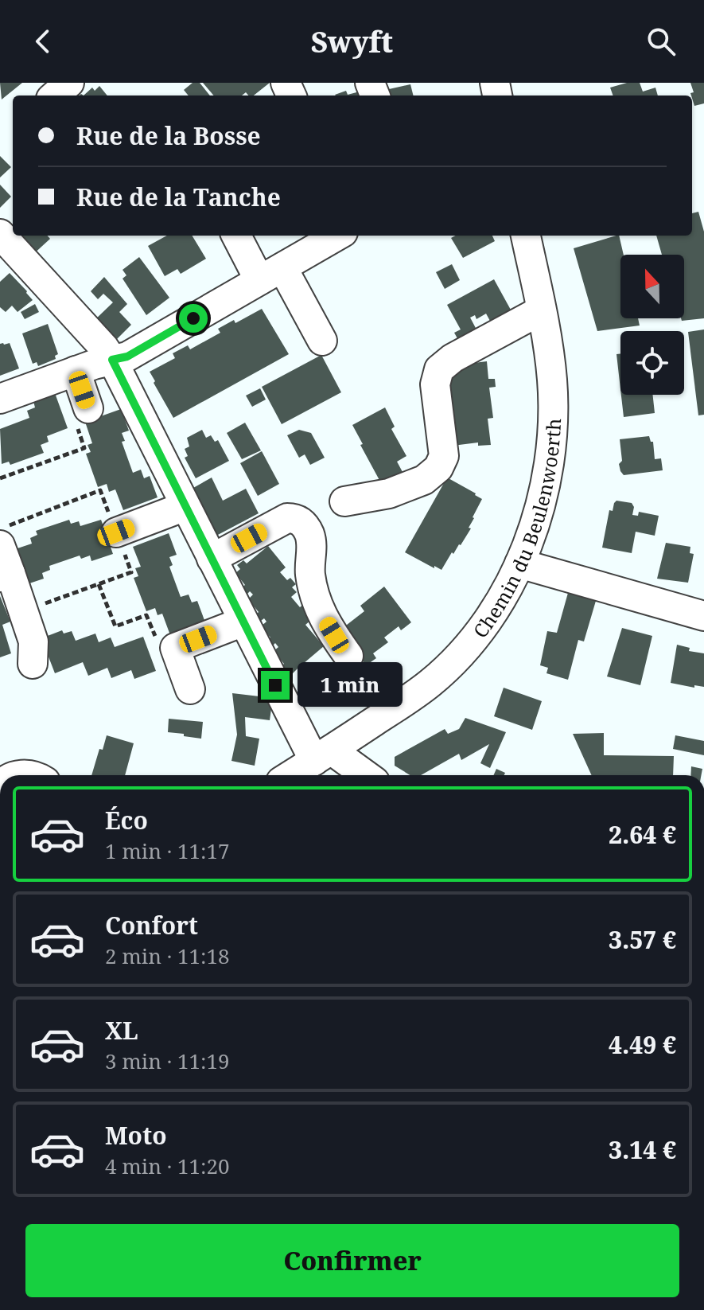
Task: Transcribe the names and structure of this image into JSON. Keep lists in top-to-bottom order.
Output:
{
  "streets": {
    "street": ["Chemin du Beulenwoerth"]
  },
  "north": "top",
  "page": {
    "header": "Swyft",
    "banner": ["Rue de la Bosse", "Rue de la Tanche"],
    "bubble": "1 min",
    "list": [
      {
        "name": "Éco",
        "note": "1 min · 11:17",
        "value": "2.64 €"
      },
      {
        "name": "Confort",
        "note": "2 min · 11:18",
        "value": "3.57 €"
      },
      {
        "name": "XL",
        "note": "3 min · 11:19",
        "value": "4.49 €"
      },
      {
        "name": "Moto",
        "note": "4 min · 11:20",
        "value": "3.14 €"
      }
    ],
    "buttons": "Confirmer"
  }
}
